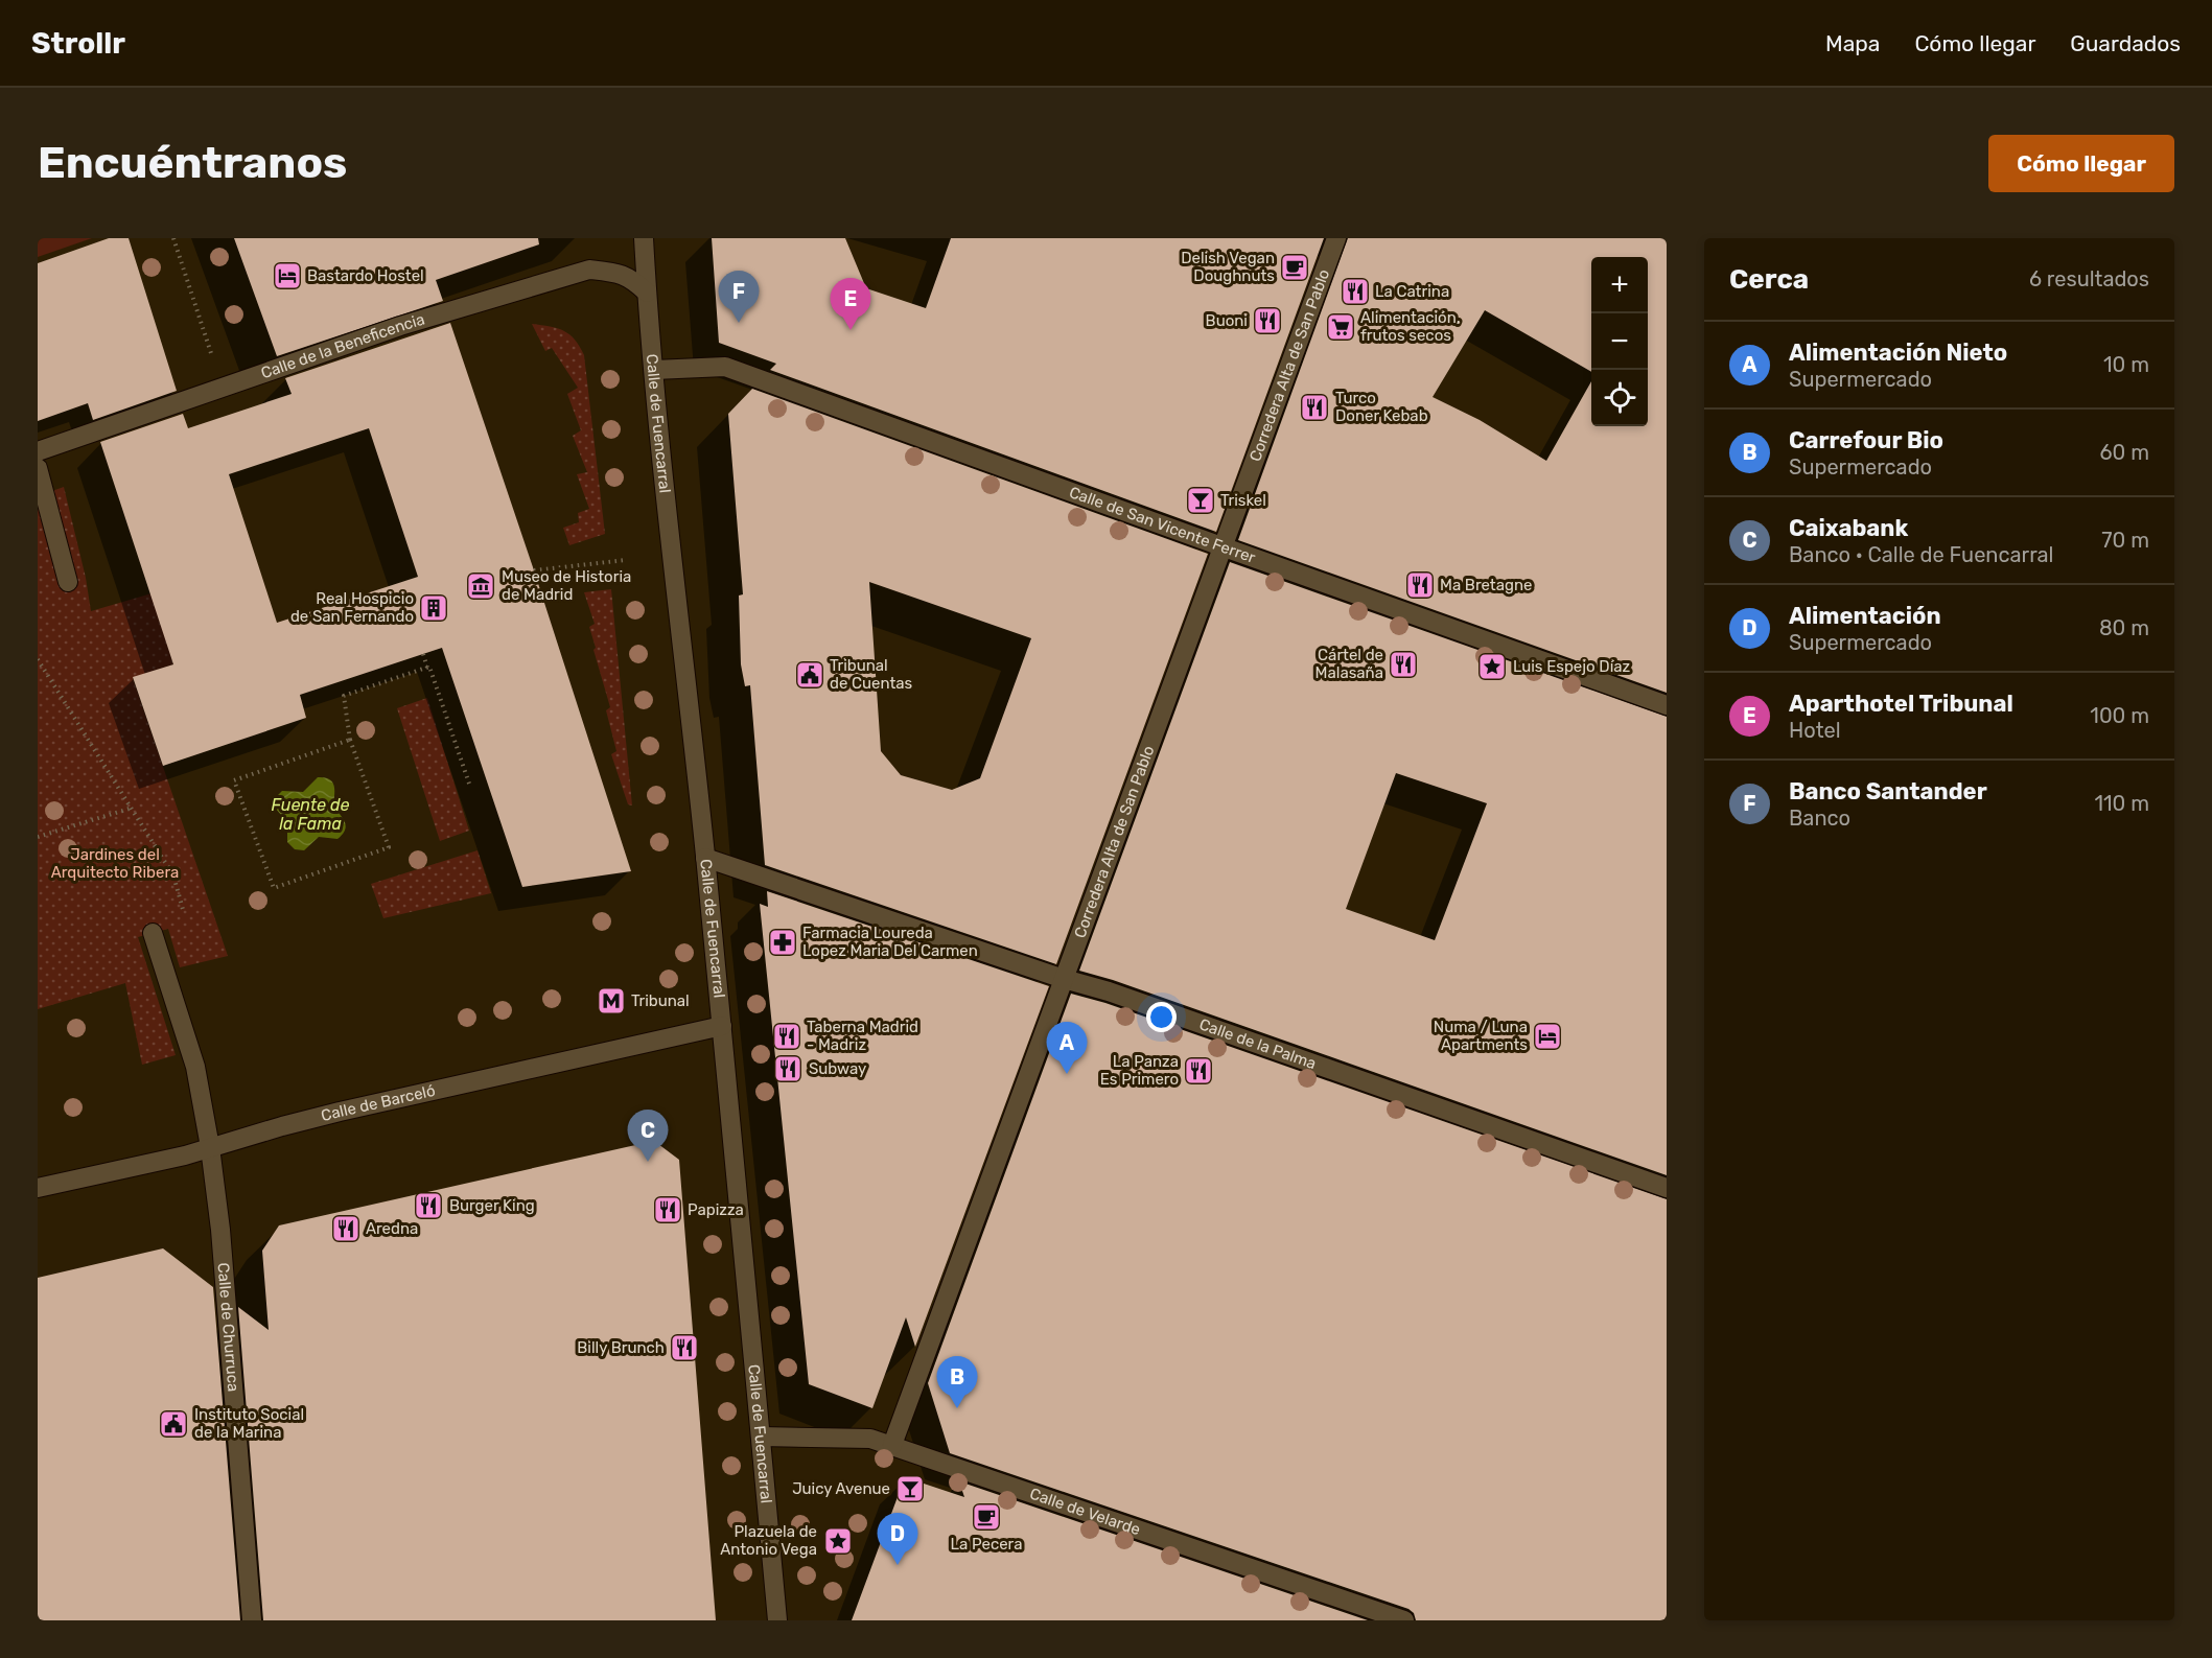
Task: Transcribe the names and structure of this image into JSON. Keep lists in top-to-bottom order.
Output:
{
  "streets": {
    "street": [
      "Calle de la Beneficencia",
      "Corredera Alta de San Pablo",
      "Calle de Fuencarral",
      "Calle de San Vicente Ferrer",
      "Calle de la Palma",
      "Calle de Barceló",
      "Calle de Churruca",
      "Calle de Velarde"
    ]
  },
  "crossings": [
    ["Calle de la Beneficencia", "Calle de Fuencarral"],
    ["Corredera Alta de San Pablo", "Calle de San Vicente Ferrer"],
    ["Corredera Alta de San Pablo", "Calle de la Palma"],
    ["Corredera Alta de San Pablo", "Calle de Velarde"],
    ["Calle de Fuencarral", "Calle de San Vicente Ferrer"],
    ["Calle de Fuencarral", "Calle de la Palma"],
    ["Calle de Fuencarral", "Calle de Barceló"],
    ["Calle de Fuencarral", "Calle de Velarde"],
    ["Calle de Barceló", "Calle de Churruca"]
  ],
  "water": ["Fuente de la Fama"],
  "parks": ["Jardines del Arquitecto Ribera"],
  "places": {
    "cafe": ["Delish Vegan Doughnuts", "La Pecera"],
    "hotel": ["Bastardo Hostel", "Numa / Luna Apartments"],
    "restaurant": [
      "La Catrina",
      "Buoni",
      "Turco Doner Kebab",
      "Ma Bretagne",
      "Cártel de Malasaña",
      "Taberna Madrid - Madriz",
      "Subway",
      "La Panza Es Primero",
      "Burger King",
      "Papizza",
      "Aredna",
      "Billy Brunch"
    ],
    "supermarket": ["Alimentación, frutos secos"],
    "bar": ["Triskel", "Juicy Avenue"],
    "museum": ["Museo de Historia de Madrid"],
    "building": ["Real Hospicio de San Fernando"],
    "place": ["Luis Espejo Díaz", "Plazuela de Antonio Vega"],
    "public building": ["Tribunal de Cuentas", "Instituto Social de la Marina"],
    "pharmacy": ["Farmacia Loureda Lopez Maria Del Carmen"],
    "metro station": ["Tribunal"]
  },
  "page": {
    "header": "Strollr",
    "nav": ["Mapa", "Cómo llegar", "Guardados"],
    "buttons": "Cómo llegar",
    "title": "Encuéntranos",
    "heading": ["Cerca", "6 resultados"],
    "map_buttons": ["+", "−"],
    "pins": [
      "F",
      "E",
      "A",
      "C",
      "B",
      "D"
    ],
    "list": [
      {
        "mark": "A",
        "name": "Alimentación Nieto",
        "note": "Supermercado",
        "value": "10 m"
      },
      {
        "mark": "B",
        "name": "Carrefour Bio",
        "note": "Supermercado",
        "value": "60 m"
      },
      {
        "mark": "C",
        "name": "Caixabank",
        "note": "Banco · Calle de Fuencarral",
        "value": "70 m"
      },
      {
        "mark": "D",
        "name": "Alimentación",
        "note": "Supermercado",
        "value": "80 m"
      },
      {
        "mark": "E",
        "name": "Aparthotel Tribunal",
        "note": "Hotel",
        "value": "100 m"
      },
      {
        "mark": "F",
        "name": "Banco Santander",
        "note": "Banco",
        "value": "110 m"
      }
    ]
  }
}
